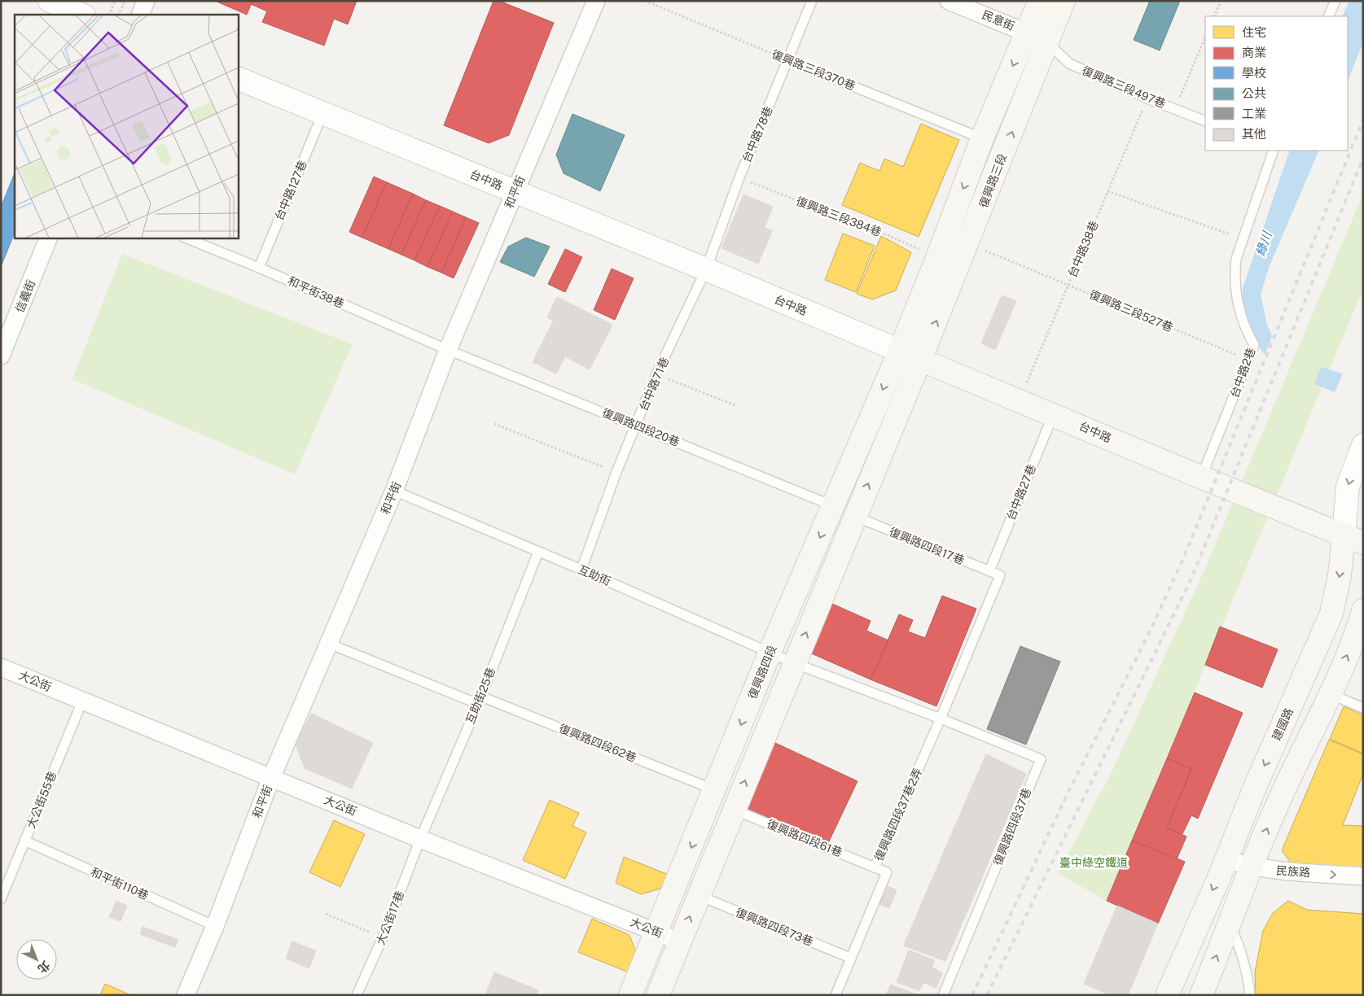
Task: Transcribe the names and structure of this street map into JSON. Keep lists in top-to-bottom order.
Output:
{
  "streets": {
    "main road": [
      "台中路",
      "復興路三段",
      "復興路四段",
      "建國路"
    ],
    "street": [
      "民意街",
      "和平街",
      "信義街",
      "大公街",
      "民族路"
    ],
    "lane": [
      "復興路三段370巷",
      "復興路三段497巷",
      "台中路78巷",
      "台中路127巷",
      "和平街38巷",
      "台中路2巷",
      "台中路71巷",
      "復興路四段20巷",
      "台中路27巷",
      "復興路四段17巷",
      "互助街",
      "互助街25巷",
      "復興路四段62巷",
      "大公街55巷",
      "復興路四段37巷2弄",
      "復興路四段37巷",
      "復興路四段61巷",
      "和平街110巷",
      "大公街17巷",
      "復興路四段73巷"
    ],
    "path": ["復興路三段384巷", "台中路38巷", "復興路三段527巷"]
  },
  "crossings": [
    ["民意街", "復興路三段497巷"],
    ["民意街", "復興路三段"],
    ["復興路三段370巷", "台中路78巷"],
    ["復興路三段497巷", "復興路三段"],
    ["復興路三段497巷", "台中路38巷"],
    ["台中路78巷", "台中路"],
    ["台中路78巷", "復興路三段384巷"],
    ["台中路78巷", "台中路71巷"],
    ["台中路", "復興路三段"],
    ["台中路", "台中路127巷"],
    ["台中路", "和平街"],
    ["台中路", "台中路38巷"],
    ["台中路", "台中路2巷"],
    ["台中路", "台中路71巷"],
    ["台中路", "台中路27巷"],
    ["台中路", "復興路四段"],
    ["台中路", "建國路"],
    ["復興路三段", "復興路三段527巷"],
    ["台中路127巷", "和平街38巷"],
    ["和平街", "和平街38巷"],
    ["和平街", "復興路四段20巷"],
    ["和平街", "互助街"],
    ["和平街", "大公街"],
    ["和平街", "復興路四段62巷"],
    ["和平街", "和平街110巷"],
    ["台中路38巷", "復興路三段527巷"],
    ["和平街38巷", "復興路四段20巷"],
    ["復興路三段527巷", "台中路2巷"],
    ["台中路71巷", "復興路四段20巷"],
    ["台中路71巷", "互助街"],
    ["復興路四段20巷", "復興路四段"],
    ["台中路27巷", "復興路四段17巷"],
    ["復興路四段17巷", "復興路四段37巷2弄"],
    ["復興路四段17巷", "復興路四段37巷"],
    ["互助街", "復興路四段"],
    ["互助街", "互助街25巷"],
    ["互助街", "復興路四段37巷"],
    ["復興路四段", "大公街"],
    ["復興路四段", "復興路四段62巷"],
    ["大公街", "互助街25巷"],
    ["大公街", "大公街55巷"],
    ["大公街", "大公街17巷"],
    ["互助街25巷", "復興路四段62巷"],
    ["互助街25巷", "大公街17巷"],
    ["建國路", "民族路"],
    ["大公街55巷", "和平街110巷"],
    ["復興路四段37巷2弄", "復興路四段37巷"],
    ["復興路四段37巷2弄", "復興路四段61巷"],
    ["復興路四段37巷2弄", "復興路四段73巷"]
  ],
  "one_way": ["建國路", "民族路"],
  "water": ["綠川"],
  "parks": ["臺中綠空鐵道"],
  "legend": [
    "住宅",
    "商業",
    "學校",
    "公共",
    "工業",
    "其他"
  ],
  "north": "bottom right"
}
